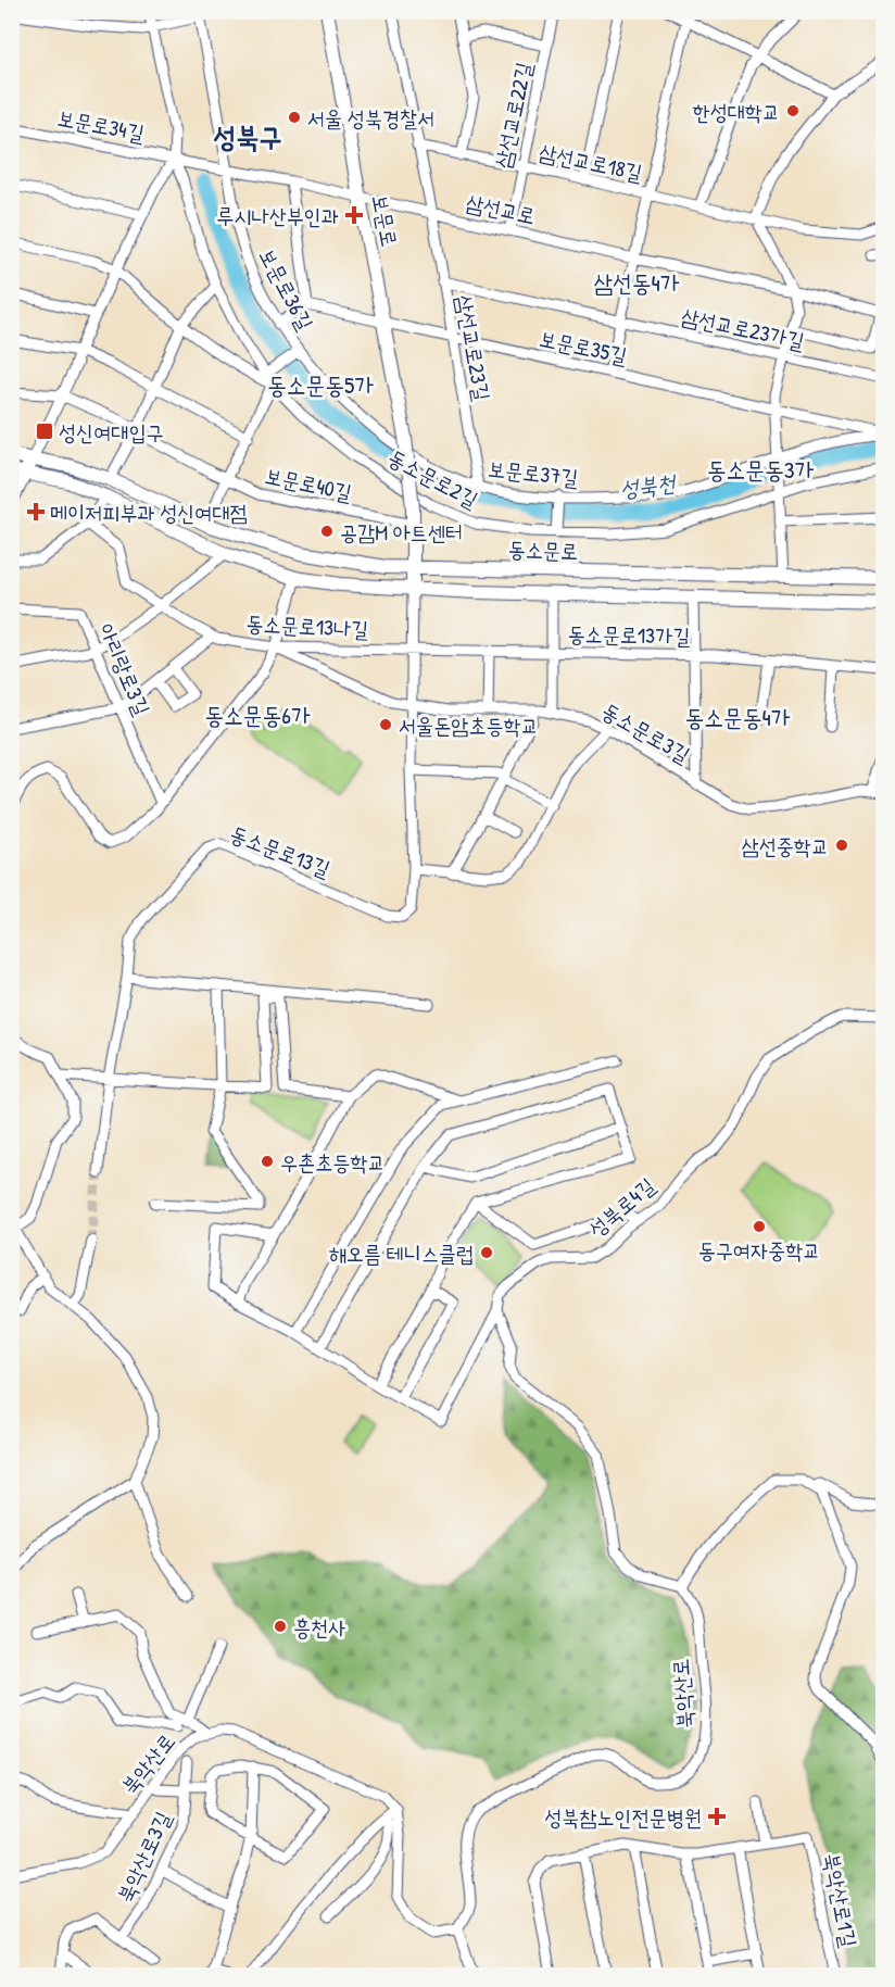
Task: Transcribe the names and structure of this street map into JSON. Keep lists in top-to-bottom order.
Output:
{
  "streets": {
    "main road": ["보문로", "동소문로"],
    "street": [
      "삼선교로22길",
      "보문로34길",
      "삼선교로18길",
      "삼선교로",
      "보문로36길",
      "삼선교로23가길",
      "보문로35길",
      "삼선교로23길",
      "보문로37길",
      "동소문로2길",
      "보문로40길",
      "동소문로13나길",
      "동소문로13가길",
      "아리랑로3길",
      "동소문로3길",
      "동소문로13길",
      "성북로4길",
      "북악산로",
      "북악산로3길",
      "북악산로1길"
    ]
  },
  "crossings": [
    ["삼선교로22길", "삼선교로18길"],
    ["삼선교로22길", "삼선교로"],
    ["보문로34길", "보문로36길"],
    ["보문로34길", "동소문로2길"],
    ["삼선교로18길", "삼선교로23길"],
    ["삼선교로", "보문로"],
    ["삼선교로", "삼선교로23길"],
    ["보문로", "보문로35길"],
    ["보문로", "보문로40길"],
    ["보문로36길", "보문로37길"],
    ["삼선교로23가길", "삼선교로23길"],
    ["보문로35길", "삼선교로23길"],
    ["보문로35길", "보문로37길"],
    ["삼선교로23길", "보문로37길"],
    ["동소문로", "동소문로13길"],
    ["동소문로13나길", "동소문로13가길"],
    ["동소문로13나길", "동소문로3길"],
    ["동소문로13나길", "동소문로13길"],
    ["동소문로13가길", "동소문로13길"],
    ["동소문로3길", "동소문로13길"],
    ["북악산로", "북악산로3길"]
  ],
  "districts": [
    "성북구",
    "삼선동4가",
    "동소문동5가",
    "동소문동3가",
    "동소문동6가",
    "동소문동4가"
  ],
  "water": ["성북천"],
  "places": {
    "other": [
      "한성대학교",
      "서울 성북경찰서",
      "공감M 아트센터",
      "서울돈암초등학교",
      "삼선중학교",
      "우촌초등학교",
      "동구여자중학교",
      "해오름 테니스클럽",
      "흥천사"
    ],
    "health": ["루시나산부인과", "메이저피부과 성신여대점", "성북참노인전문병원"],
    "transit": ["성신여대입구"]
  }
}
